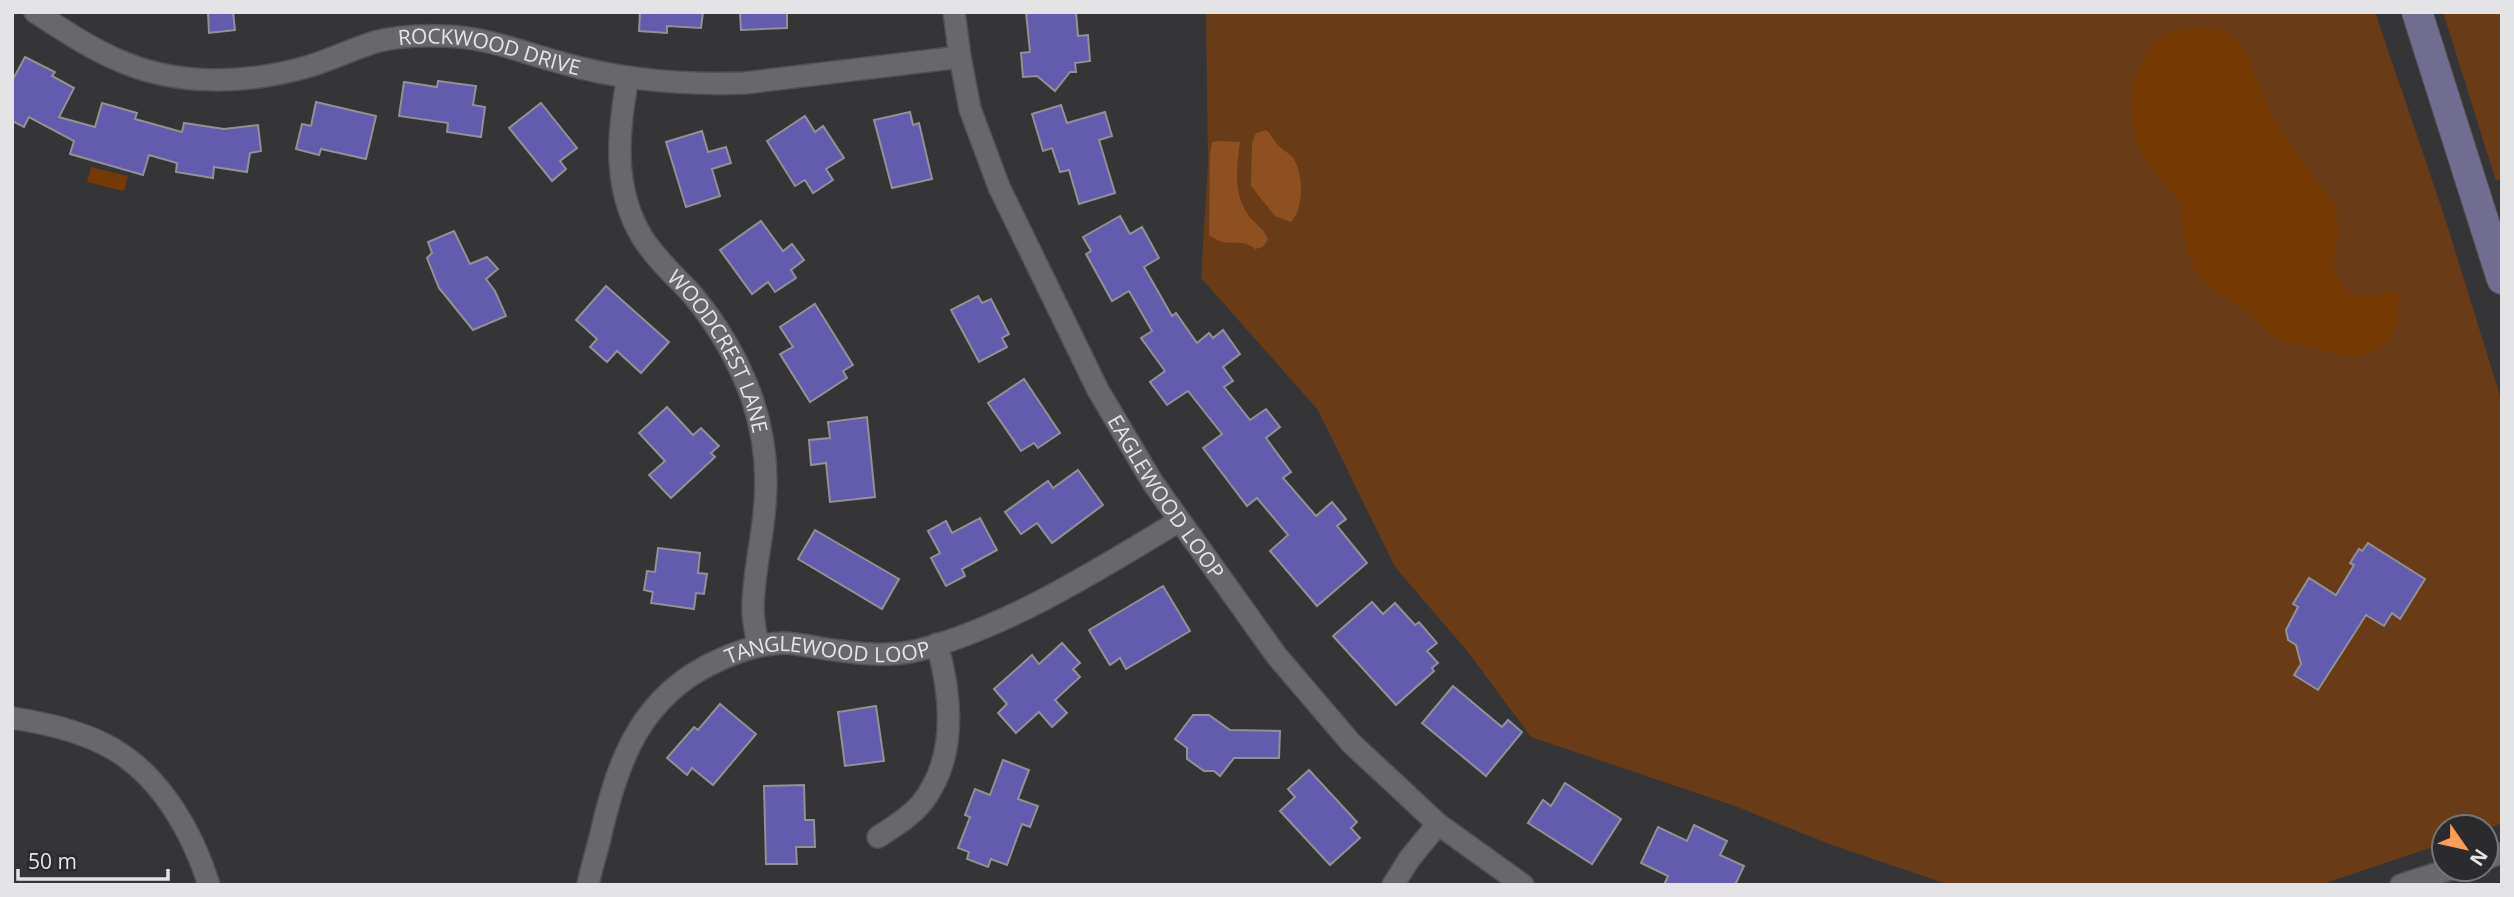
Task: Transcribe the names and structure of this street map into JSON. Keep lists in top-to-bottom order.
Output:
{
  "streets": {
    "street": [
      "ROCKWOOD DRIVE",
      "WOODCREST LANE",
      "EAGLEWOOD LOOP",
      "TANGLEWOOD LOOP"
    ]
  },
  "crossings": [
    ["ROCKWOOD DRIVE", "WOODCREST LANE"],
    ["ROCKWOOD DRIVE", "EAGLEWOOD LOOP"],
    ["WOODCREST LANE", "TANGLEWOOD LOOP"],
    ["EAGLEWOOD LOOP", "TANGLEWOOD LOOP"]
  ],
  "scale_bar": "50 m",
  "north": "bottom right"
}
